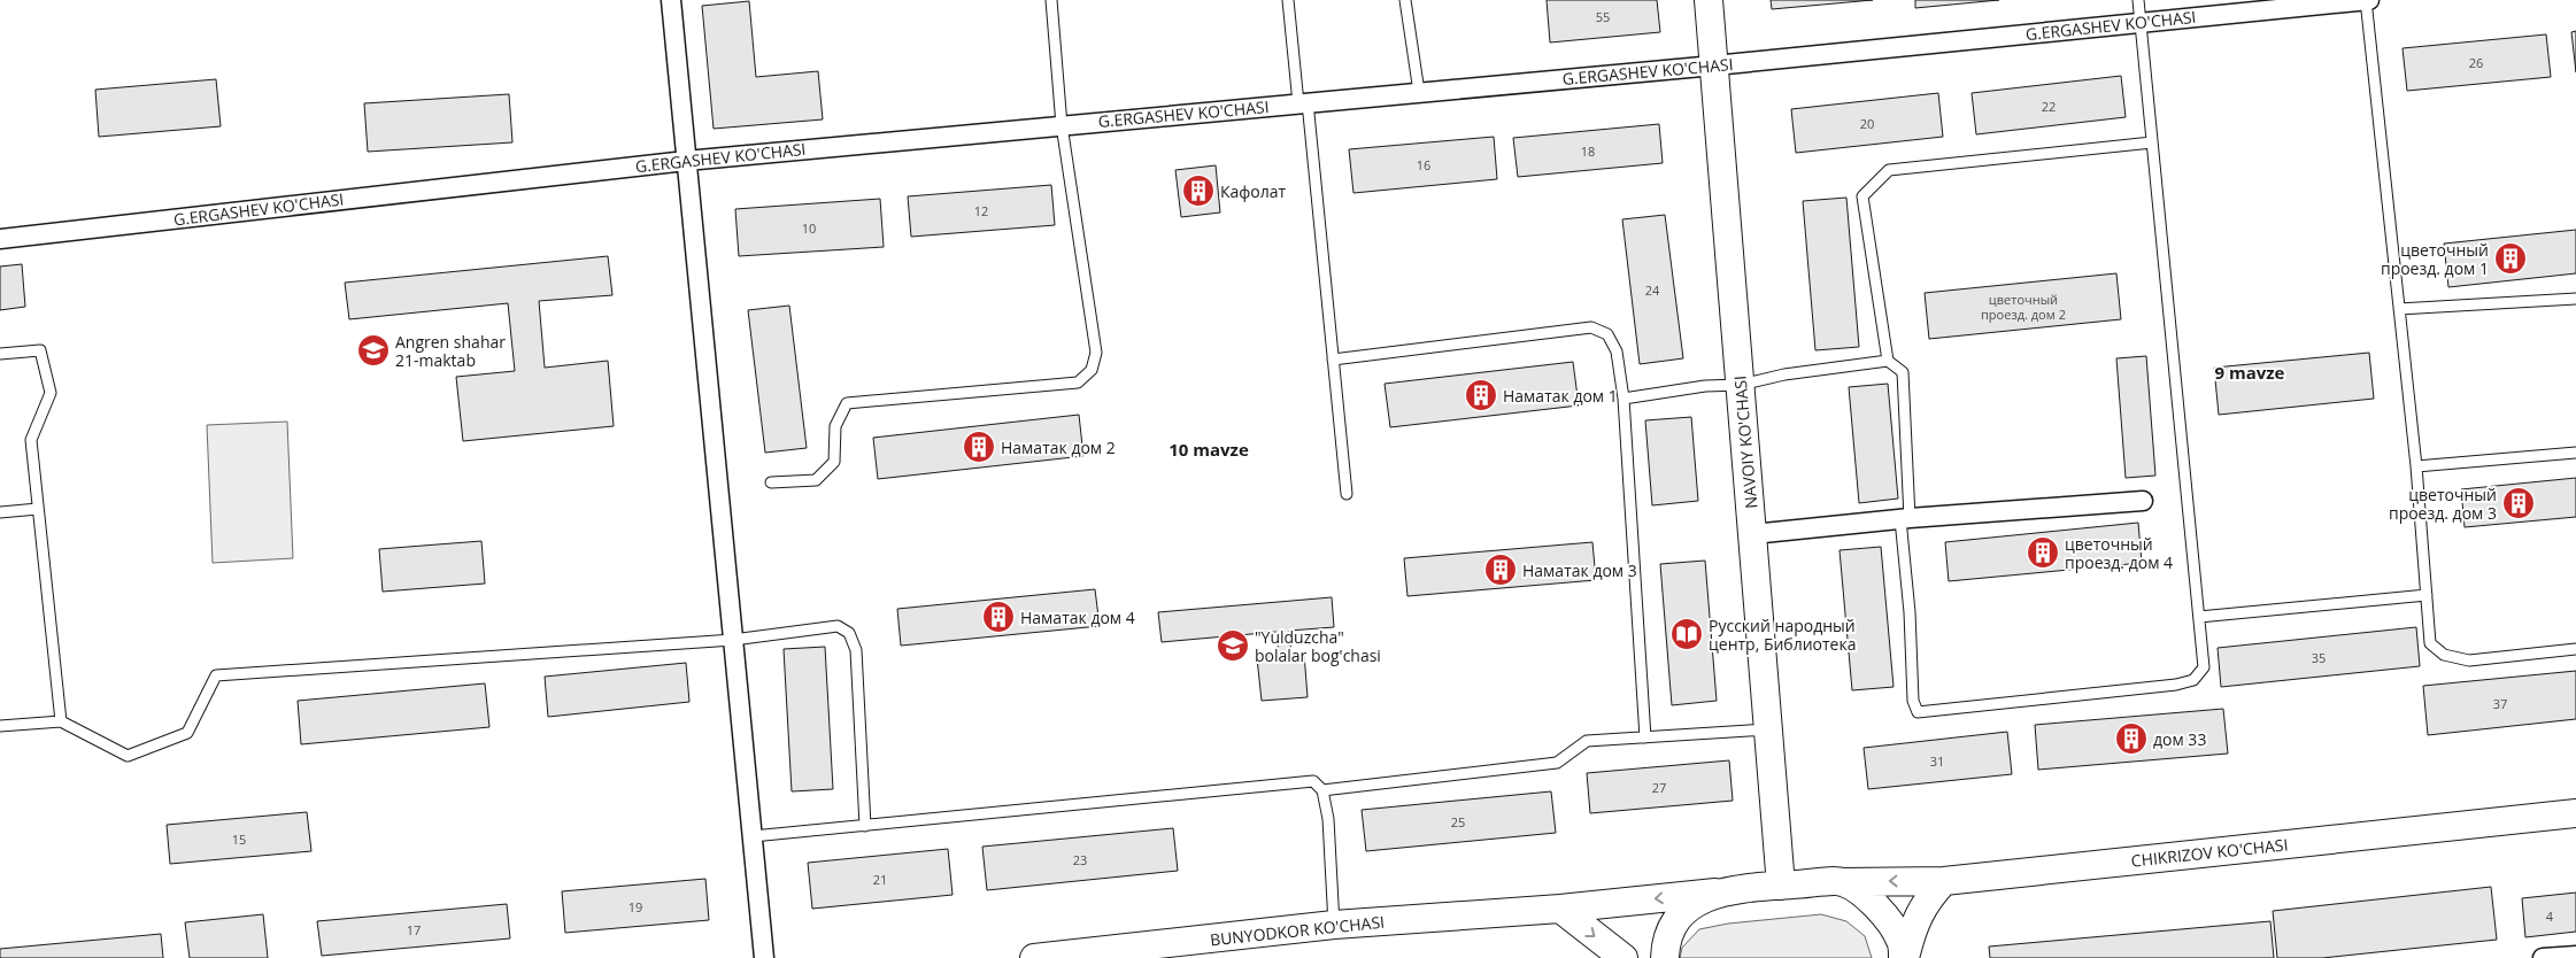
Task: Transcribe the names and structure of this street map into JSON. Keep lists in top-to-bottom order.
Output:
{
  "streets": {
    "main road": ["NAVOIY KO'CHASI", "CHIKRIZOV KO'CHASI", "BUNYODKOR KO'CHASI"],
    "street": ["G.ERGASHEV KO'CHASI"]
  },
  "crossings": [
    ["G.ERGASHEV KO'CHASI", "NAVOIY KO'CHASI"],
    ["NAVOIY KO'CHASI", "CHIKRIZOV KO'CHASI"]
  ],
  "districts": ["9 mavze", "10 mavze"],
  "places": {
    "building": [
      "Кафолат",
      "цветочный проезд. дом 1",
      "Наматак дом 1",
      "Наматак дом 2",
      "цветочный проезд. дом 3",
      "цветочный проезд. дом 4",
      "Наматак дом 3",
      "Наматак дом 4",
      "дом 33"
    ],
    "school or university": ["Angren shahar 21-maktab", "\"Yulduzcha\" bolalar bog'chasi"],
    "library": ["Русский народный центр, Библиотека"]
  },
  "house_numbers": [
    "55",
    "26",
    "22",
    "20",
    "18",
    "16",
    "12",
    "10",
    "24",
    "цветочный проезд. дом 2",
    "35",
    "37",
    "31",
    "27",
    "25",
    "15",
    "23",
    "21",
    "19",
    "4",
    "17"
  ]
}
